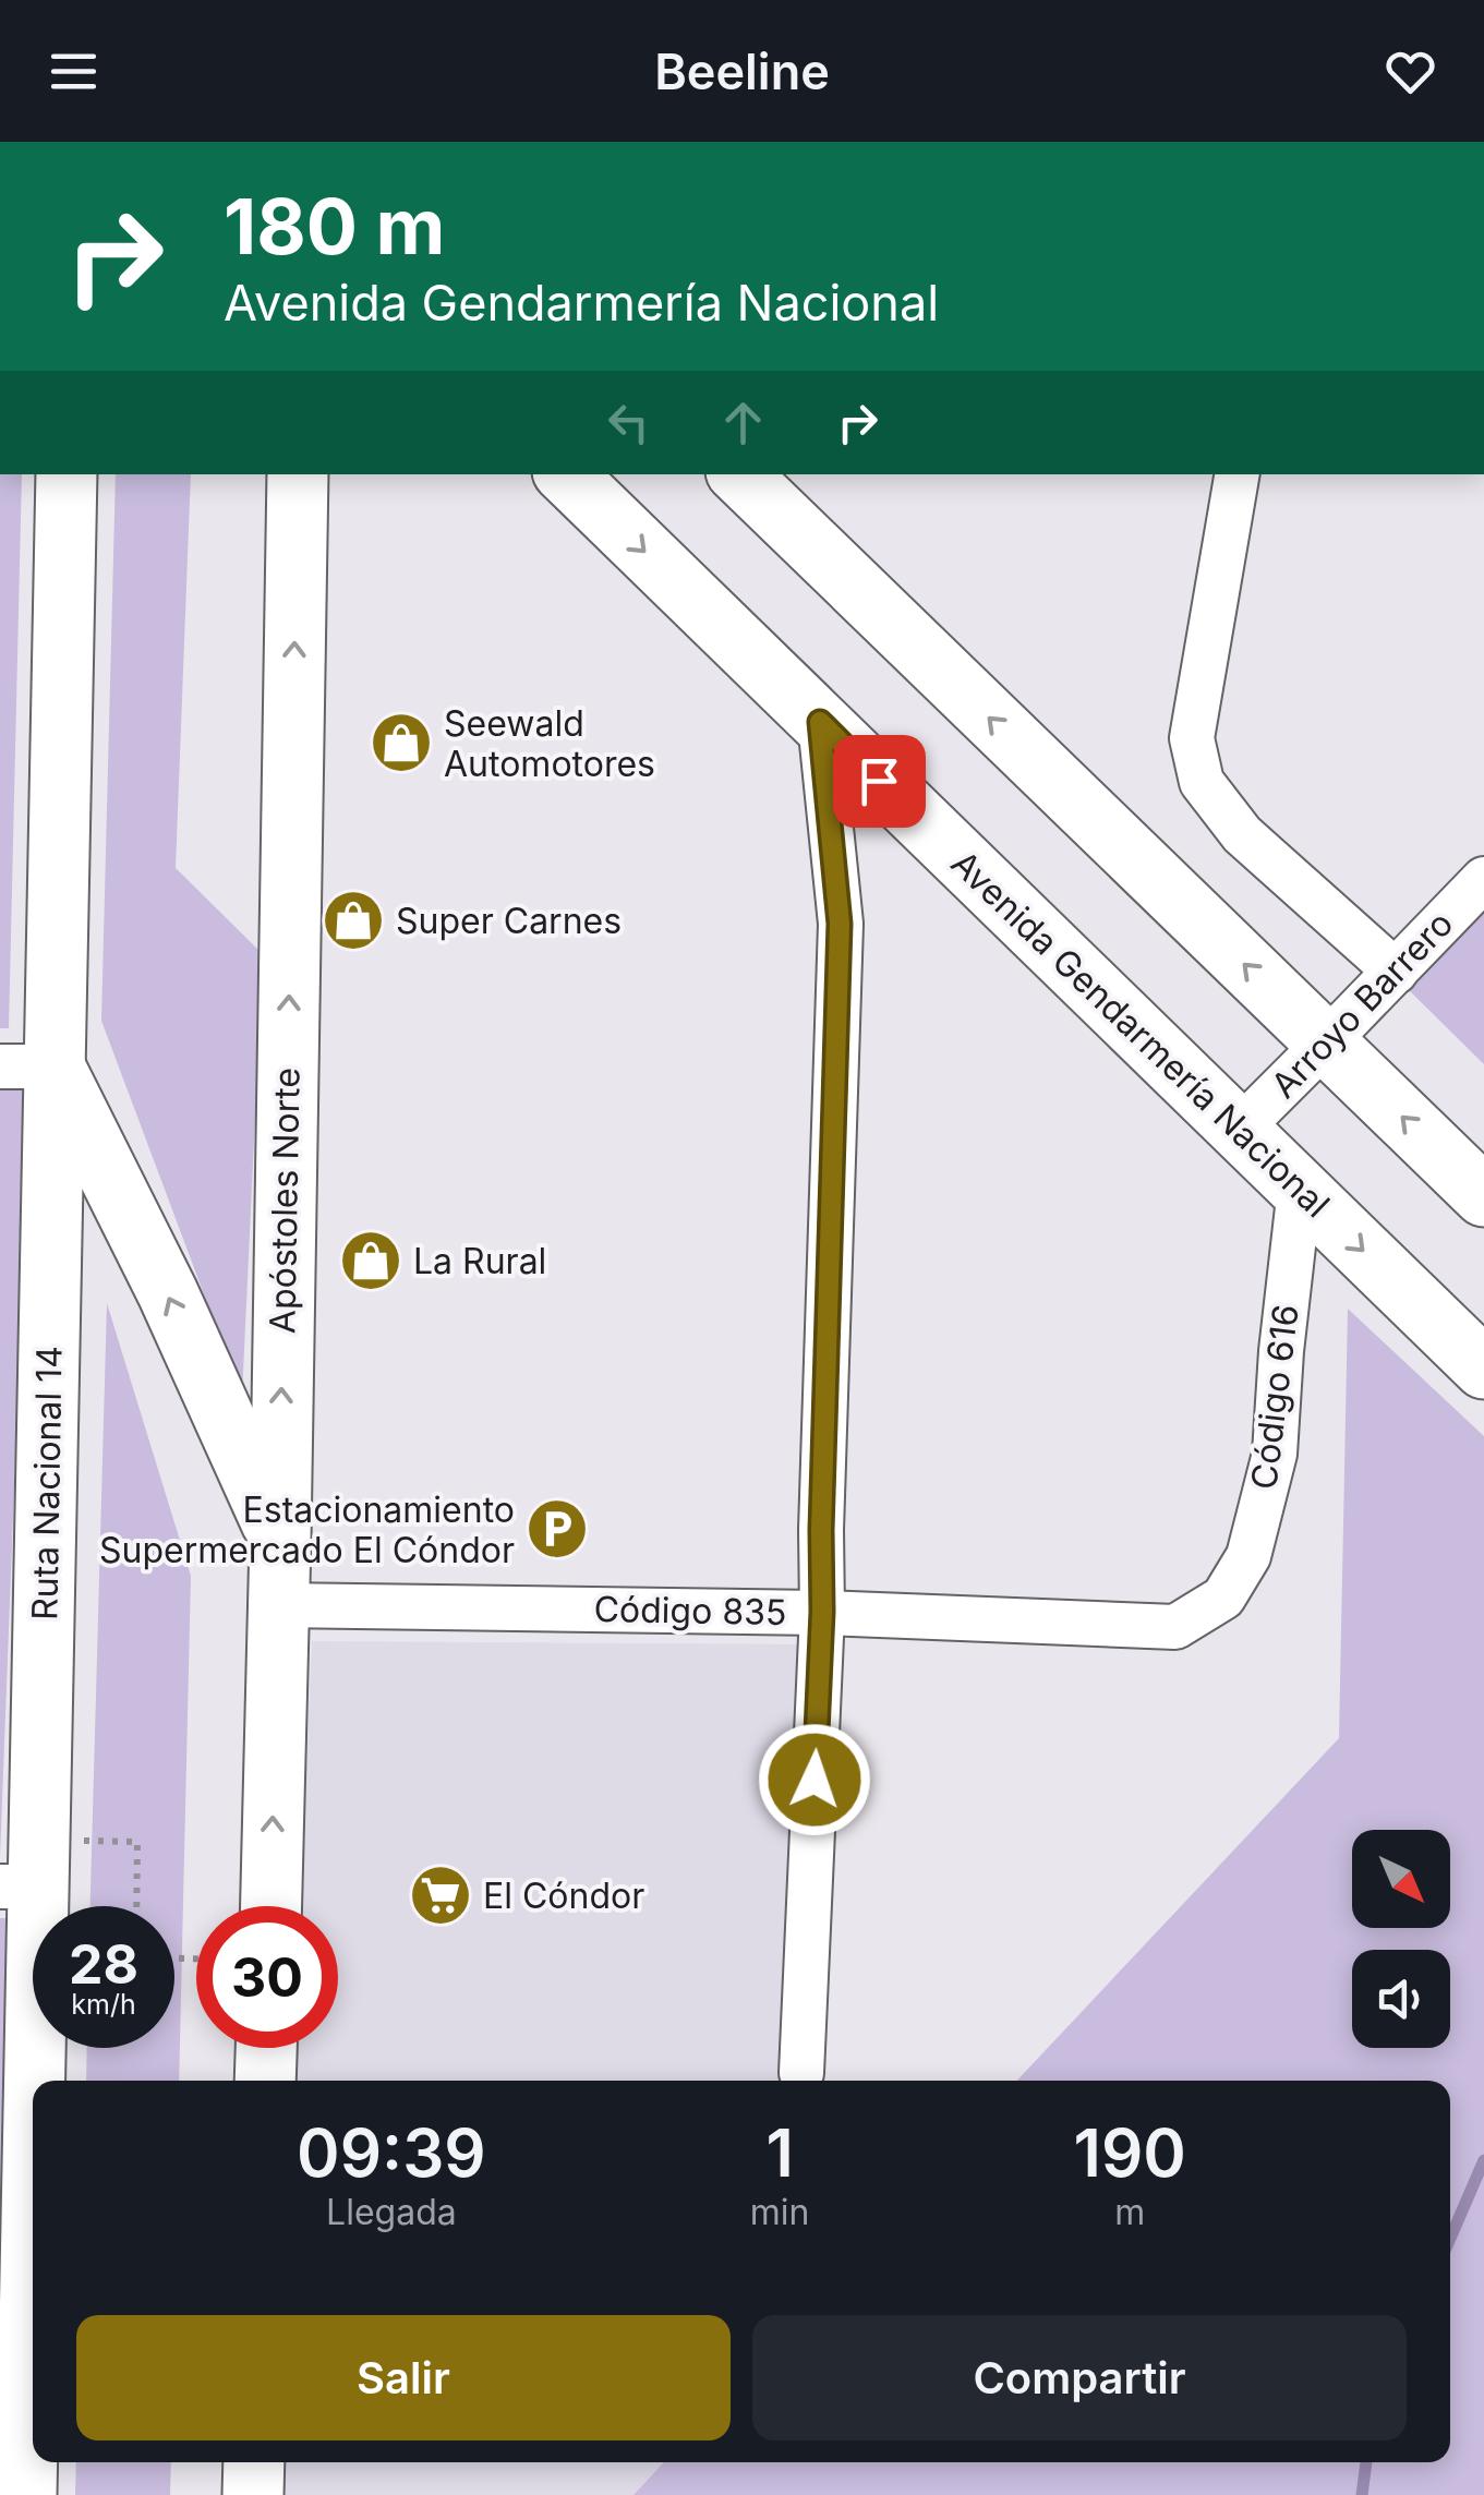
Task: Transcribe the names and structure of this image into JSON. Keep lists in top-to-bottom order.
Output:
{
  "streets": {
    "main road": ["Avenida Gendarmería Nacional", "Apóstoles Norte", "Ruta Nacional 14"],
    "street": ["Arroyo Barrero", "Código 616", "Código 835"]
  },
  "crossings": [
    ["Arroyo Barrero", "Avenida Gendarmería Nacional"],
    ["Avenida Gendarmería Nacional", "Código 616"],
    ["Apóstoles Norte", "Código 835"],
    ["Código 616", "Código 835"]
  ],
  "one_way": ["Apóstoles Norte"],
  "places": {
    "shop": ["Seewald Automotores", "Super Carnes", "La Rural"],
    "parking": ["Estacionamiento Supermercado El Cóndor"],
    "supermarket": ["El Cóndor"]
  },
  "north": "bottom right",
  "page": {
    "header": "Beeline",
    "turn": ["180 m", "Avenida Gendarmería Nacional"],
    "speed": "28 km/h",
    "limit": "30",
    "eta": [
      "09:39",
      "Llegada",
      "1",
      "min",
      "190",
      "m"
    ],
    "buttons": ["Salir", "Compartir"]
  }
}
